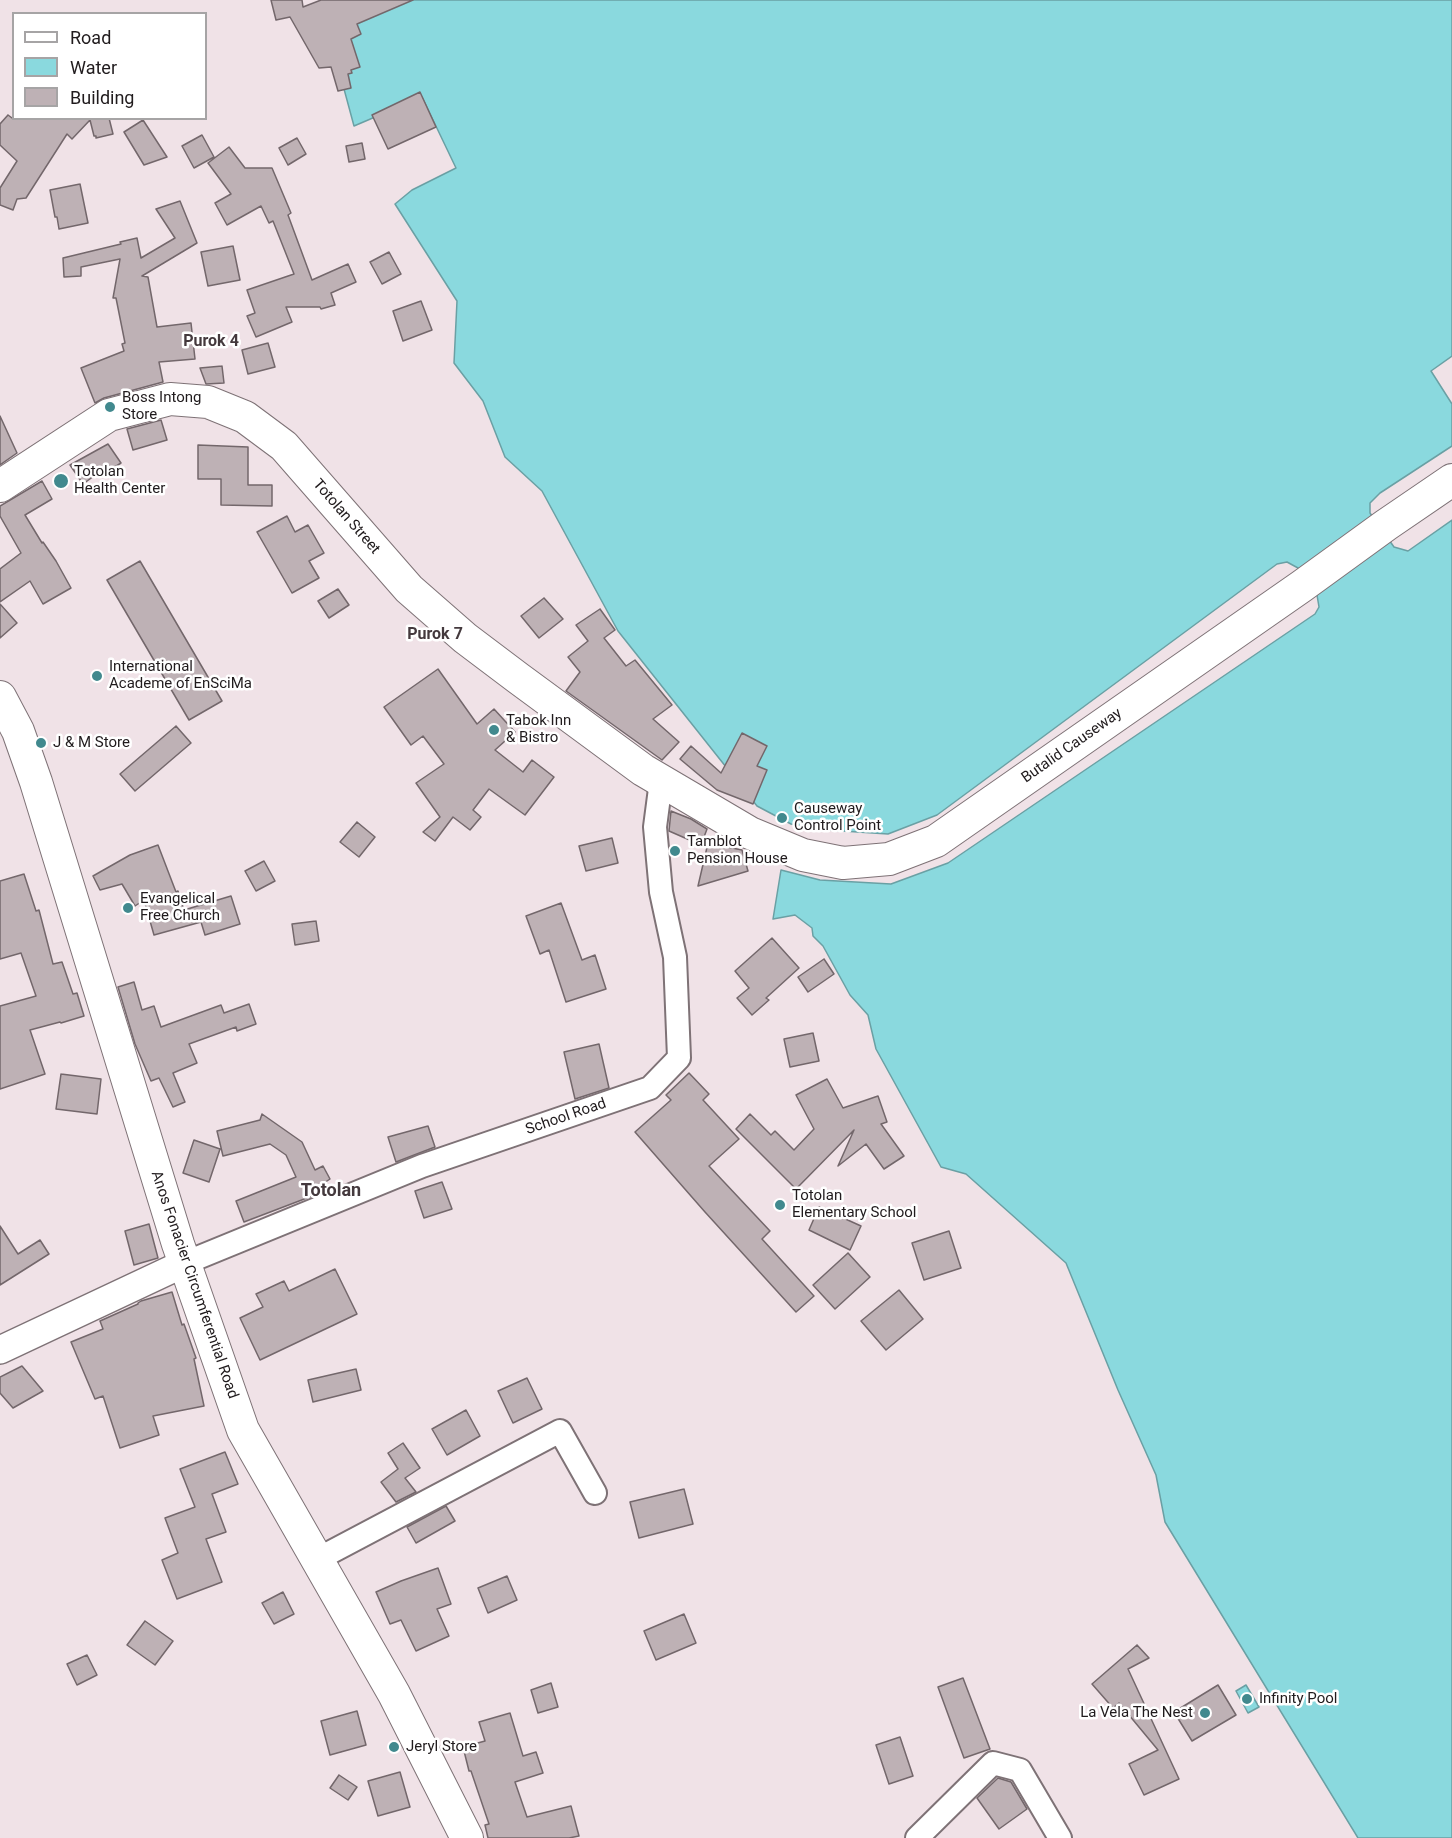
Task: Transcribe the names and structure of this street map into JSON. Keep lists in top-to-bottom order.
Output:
{
  "streets": {
    "main road": ["Totolan Street", "Butalid Causeway", "Anos Fonacier Circumferential Road"],
    "street": ["School Road"]
  },
  "crossings": [
    ["Totolan Street", "Butalid Causeway"],
    ["Totolan Street", "School Road"],
    ["Butalid Causeway", "School Road"],
    ["School Road", "Anos Fonacier Circumferential Road"]
  ],
  "districts": ["Purok 4", "Purok 7", "Totolan"],
  "places": [
    "Boss Intong Store",
    "Totolan Health Center",
    "International Academe of EnSciMa",
    "Tabok Inn & Bistro",
    "J & M Store",
    "Causeway Control Point",
    "Tamblot Pension House",
    "Evangelical Free Church",
    "Totolan Elementary School",
    "Infinity Pool",
    "La Vela The Nest",
    "Jeryl Store"
  ],
  "legend": ["Road", "Water", "Building"]
}
